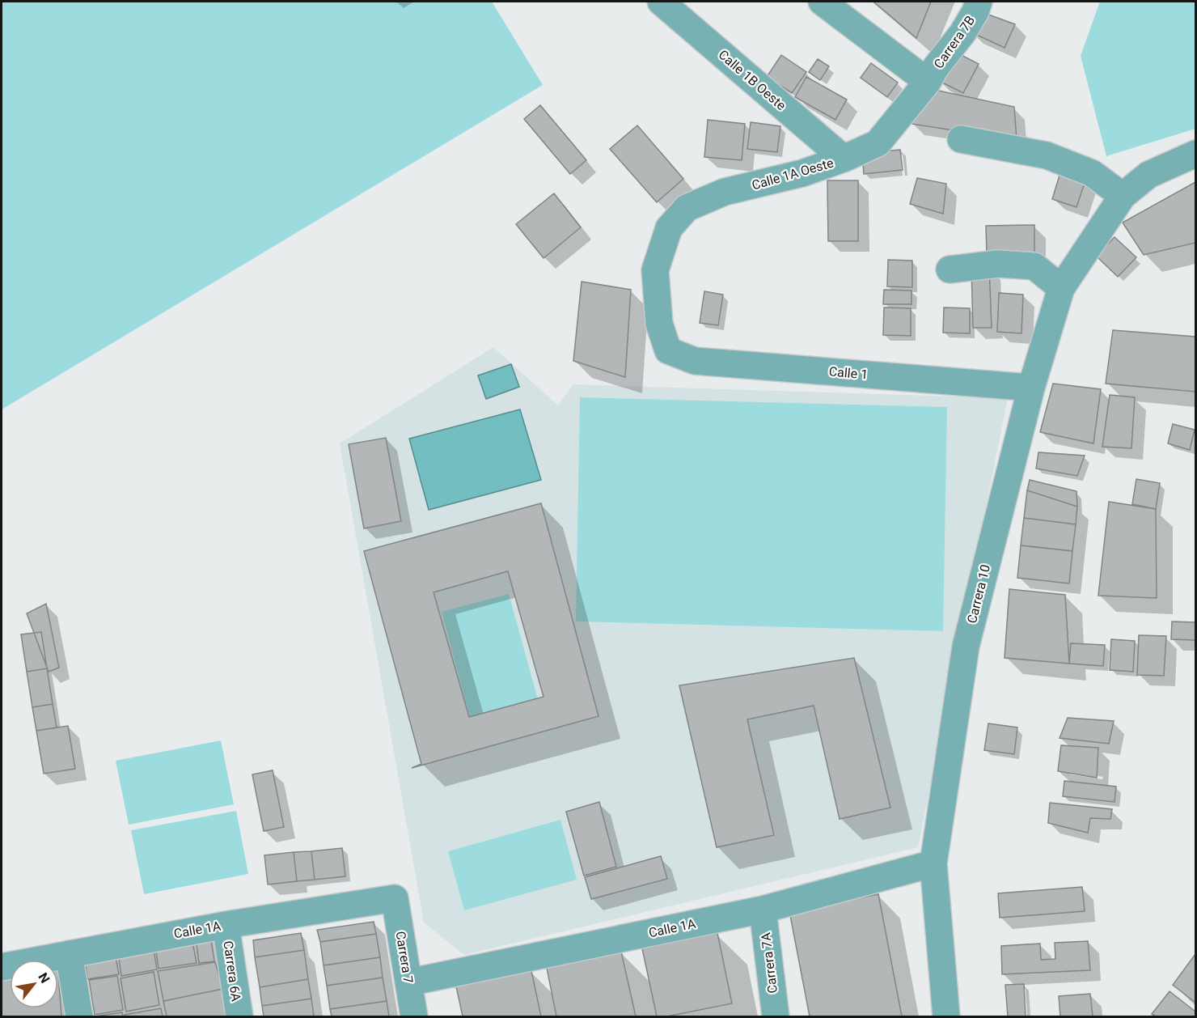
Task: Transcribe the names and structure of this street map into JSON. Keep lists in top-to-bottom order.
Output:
{
  "streets": {
    "street": [
      "Carrera 7B",
      "Calle 1B Oeste",
      "Calle 1A Oeste",
      "Calle 1",
      "Carrera 10",
      "Calle 1A",
      "Carrera 7",
      "Carrera 7A",
      "Carrera 6A"
    ]
  },
  "crossings": [
    ["Carrera 7B", "Calle 1A Oeste"],
    ["Calle 1B Oeste", "Calle 1A Oeste"],
    ["Calle 1A Oeste", "Calle 1"],
    ["Calle 1", "Carrera 10"],
    ["Carrera 10", "Calle 1A"],
    ["Calle 1A", "Carrera 7"],
    ["Calle 1A", "Carrera 7A"],
    ["Calle 1A", "Carrera 6A"]
  ],
  "north": "top right"
}
